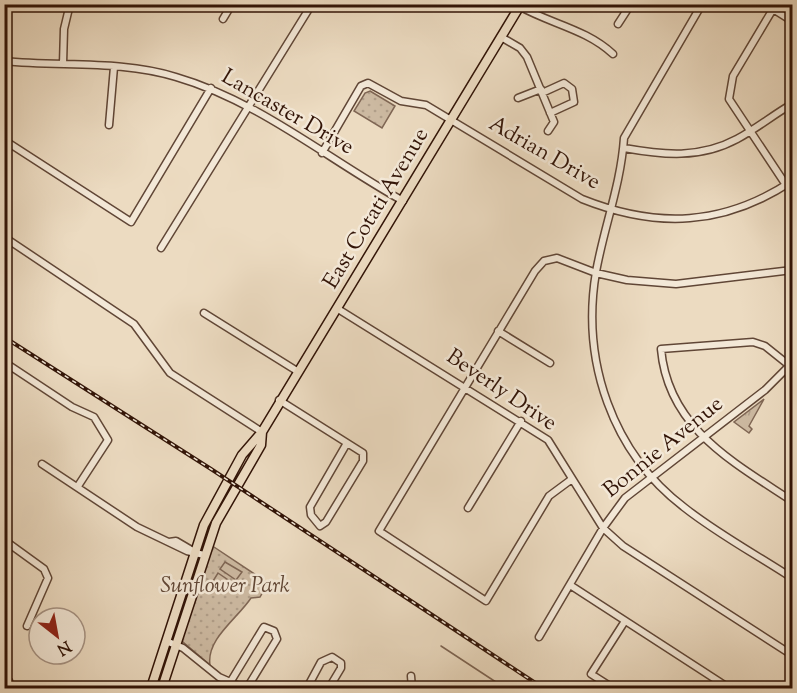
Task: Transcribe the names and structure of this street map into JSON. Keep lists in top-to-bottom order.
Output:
{
  "streets": {
    "main road": ["East Cotati Avenue"],
    "street": [
      "Lancaster Drive",
      "Adrian Drive",
      "Beverly Drive",
      "Bonnie Avenue"
    ]
  },
  "crossings": [
    ["Lancaster Drive", "Adrian Drive"],
    ["Lancaster Drive", "East Cotati Avenue"],
    ["Adrian Drive", "East Cotati Avenue"],
    ["East Cotati Avenue", "Beverly Drive"],
    ["Beverly Drive", "Bonnie Avenue"]
  ],
  "parks": ["Sunflower Park"],
  "north": "bottom right"
}
